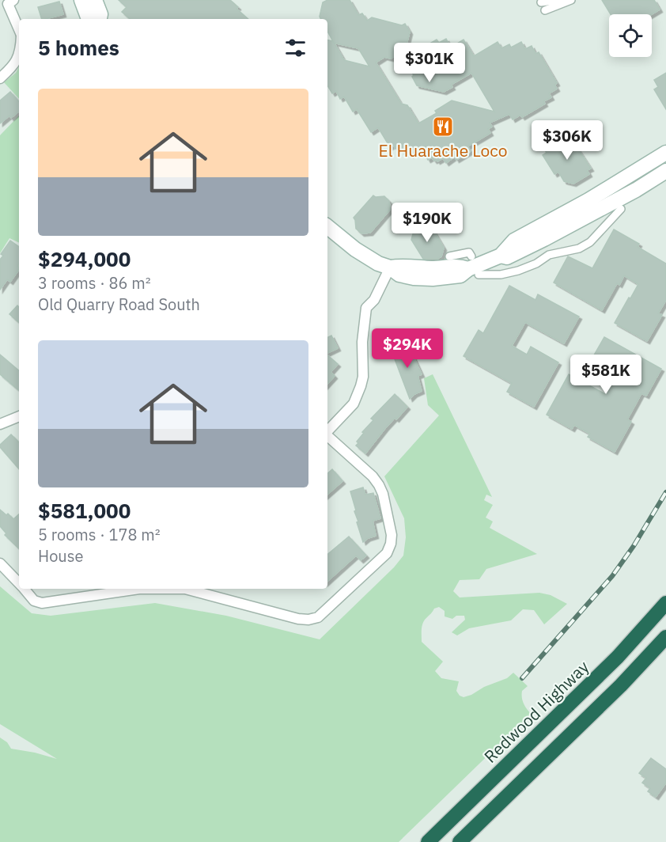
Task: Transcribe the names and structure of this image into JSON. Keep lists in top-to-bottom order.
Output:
{
  "streets": {
    "highway": ["Redwood Highway"]
  },
  "places": {
    "restaurant": ["El Huarache Loco"]
  },
  "page": {
    "heading": "5 homes",
    "price": [
      "$301K",
      "$306K",
      "$190K",
      "$294K",
      "$581K"
    ],
    "list": [
      {
        "name": "$294,000",
        "note": "3 rooms · 86 m² · Old Quarry Road South"
      },
      {
        "name": "$581,000",
        "note": "5 rooms · 178 m² · House"
      }
    ]
  }
}
